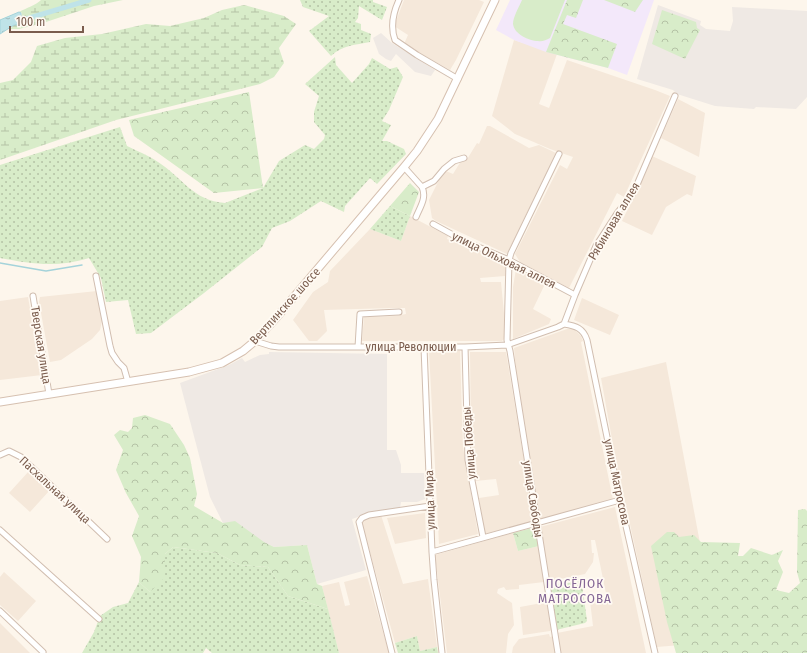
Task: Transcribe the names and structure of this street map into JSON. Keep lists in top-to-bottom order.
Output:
{
  "streets": {
    "main road": ["Вертлинское шоссе"],
    "street": [
      "Рябиновая аллея",
      "улица Ольховая аллея",
      "Тверская улица",
      "улица Революции",
      "улица Победы",
      "улица Матросова",
      "Пасхальная улица",
      "улица Свободы",
      "улица Мира"
    ]
  },
  "crossings": [
    ["Рябиновая аллея", "улица Ольховая аллея"],
    ["Рябиновая аллея", "улица Революции"],
    ["Рябиновая аллея", "улица Матросова"],
    ["улица Ольховая аллея", "улица Свободы"],
    ["Вертлинское шоссе", "Тверская улица"],
    ["Вертлинское шоссе", "улица Революции"],
    ["улица Революции", "улица Победы"],
    ["улица Революции", "улица Матросова"],
    ["улица Революции", "улица Свободы"],
    ["улица Революции", "улица Мира"]
  ],
  "districts": ["ПОСЁЛОК МАТРОСОВА"],
  "scale_bar": "100 m"
}
